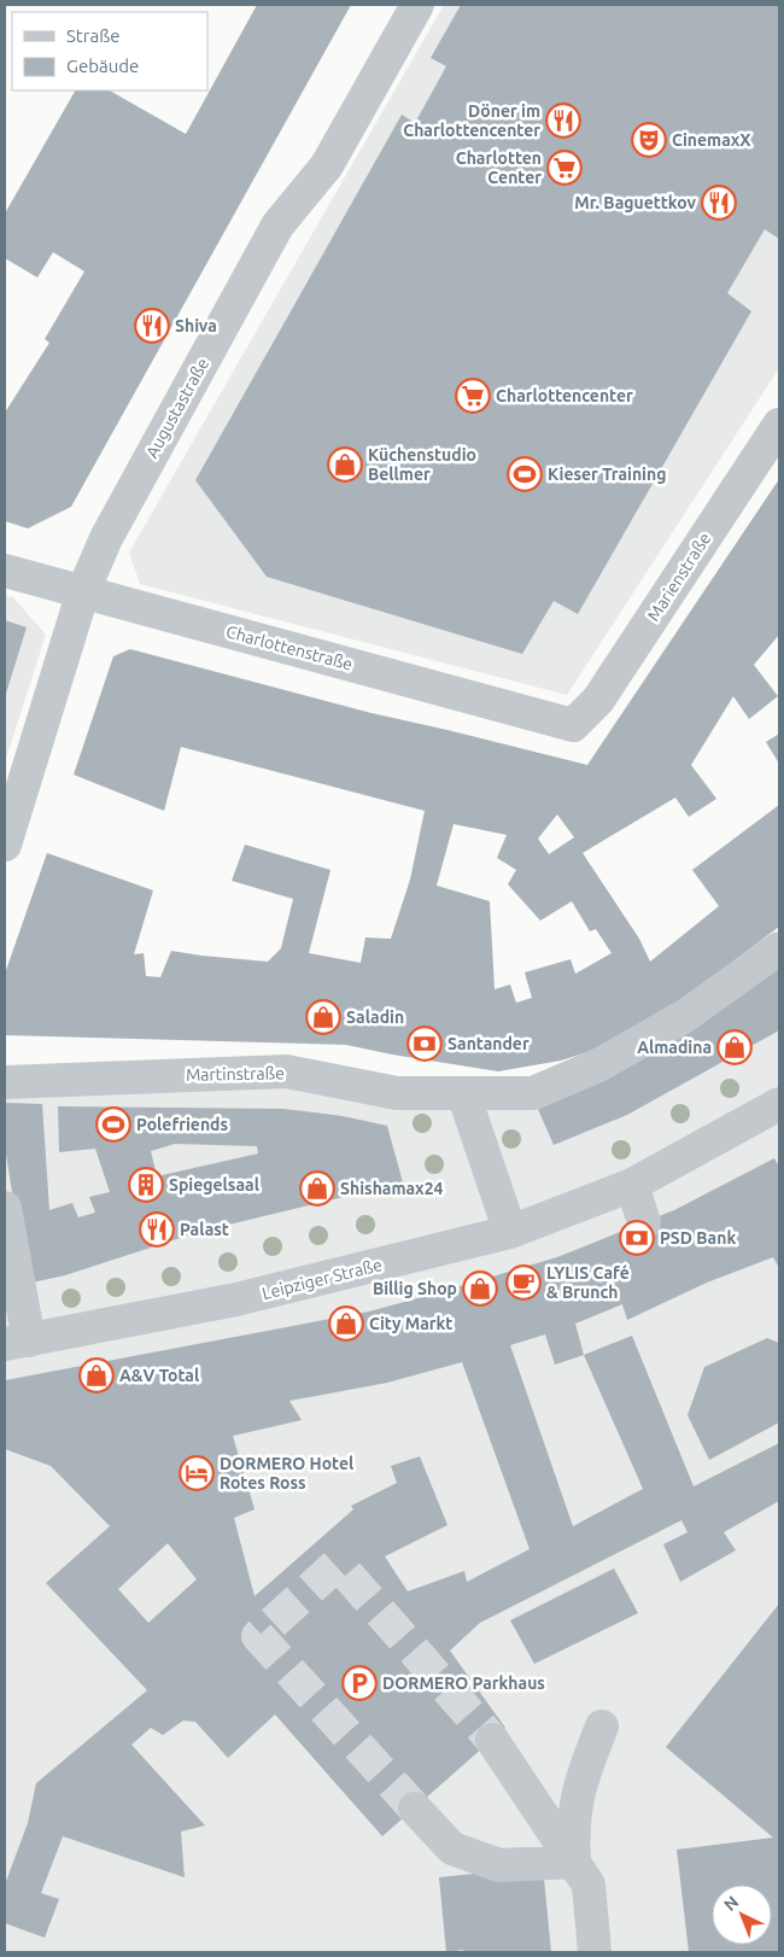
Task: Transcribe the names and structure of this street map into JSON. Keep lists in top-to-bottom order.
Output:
{
  "streets": {
    "street": [
      "Augustastraße",
      "Marienstraße",
      "Charlottenstraße",
      "Martinstraße",
      "Leipziger Straße"
    ]
  },
  "crossings": [
    ["Augustastraße", "Charlottenstraße"],
    ["Marienstraße", "Charlottenstraße"]
  ],
  "places": {
    "restaurant": [
      "Döner im Charlottencenter",
      "Mr. Baguettkov",
      "Shiva",
      "Palast"
    ],
    "theatre": ["CinemaxX"],
    "supermarket": ["Charlotten Center", "Charlottencenter"],
    "shop": [
      "Küchenstudio Bellmer",
      "Saladin",
      "Almadina",
      "Shishamax24",
      "Billig Shop",
      "City Markt",
      "A&V Total"
    ],
    "sports": ["Kieser Training", "Polefriends"],
    "bank": ["Santander", "PSD Bank"],
    "building": ["Spiegelsaal"],
    "cafe": ["LYLIS Café & Brunch"],
    "hotel": ["DORMERO Hotel Rotes Ross"],
    "parking": ["DORMERO Parkhaus"]
  },
  "legend": ["Straße", "Gebäude"],
  "north": "top left"
}
